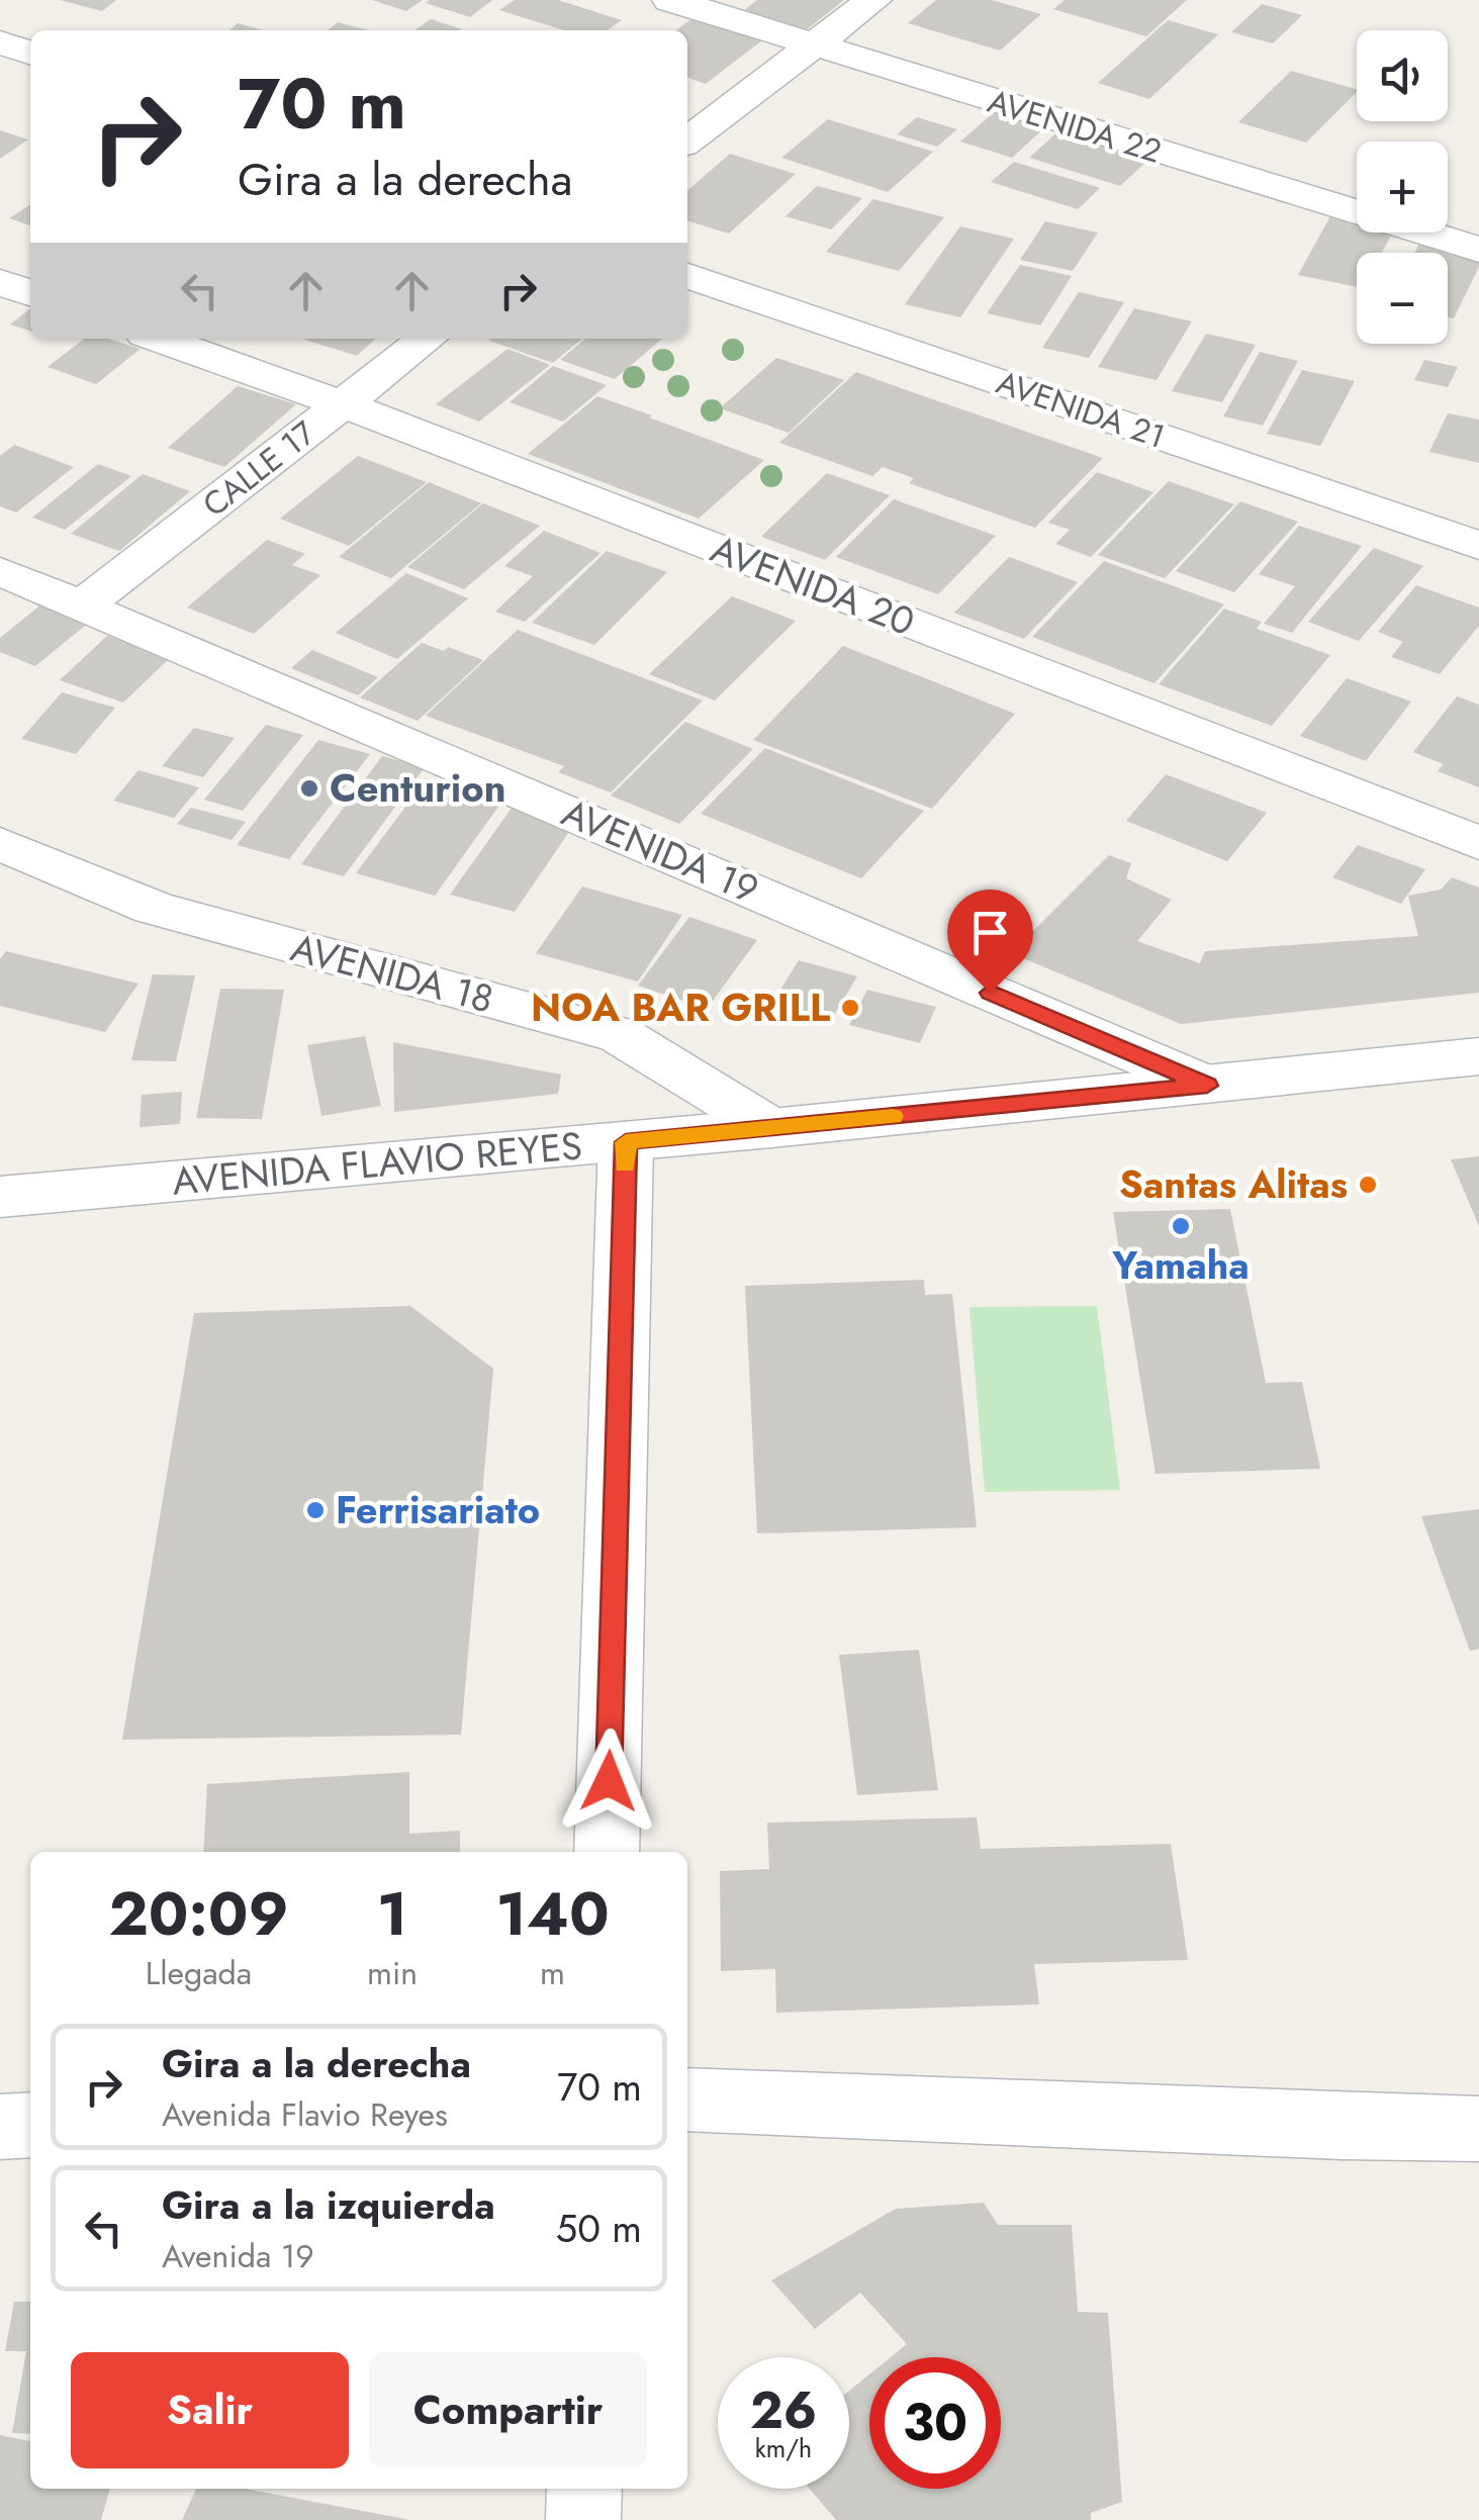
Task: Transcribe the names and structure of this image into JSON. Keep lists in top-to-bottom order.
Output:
{
  "streets": {
    "street": [
      "AVENIDA 22",
      "AVENIDA 21",
      "CALLE 17",
      "AVENIDA 20",
      "AVENIDA 19",
      "AVENIDA 18",
      "AVENIDA FLAVIO REYES"
    ]
  },
  "crossings": [
    ["CALLE 17", "AVENIDA 20"],
    ["CALLE 17", "AVENIDA 19"],
    ["AVENIDA 19", "AVENIDA FLAVIO REYES"],
    ["AVENIDA 18", "AVENIDA FLAVIO REYES"]
  ],
  "places": [
    "Centurion",
    "NOA BAR GRILL",
    "Santas Alitas",
    "Yamaha",
    "Ferrisariato"
  ],
  "page": {
    "map_buttons": ["+", "−"],
    "turn": ["70 m", "Gira a la derecha"],
    "eta": [
      "20:09",
      "Llegada",
      "1",
      "min",
      "140",
      "m"
    ],
    "list": [
      {
        "name": "Gira a la derecha",
        "note": "Avenida Flavio Reyes",
        "value": "70 m"
      },
      {
        "name": "Gira a la izquierda",
        "note": "Avenida 19",
        "value": "50 m"
      }
    ],
    "buttons": ["Salir", "Compartir"],
    "speed": "26 km/h",
    "limit": "30"
  }
}
